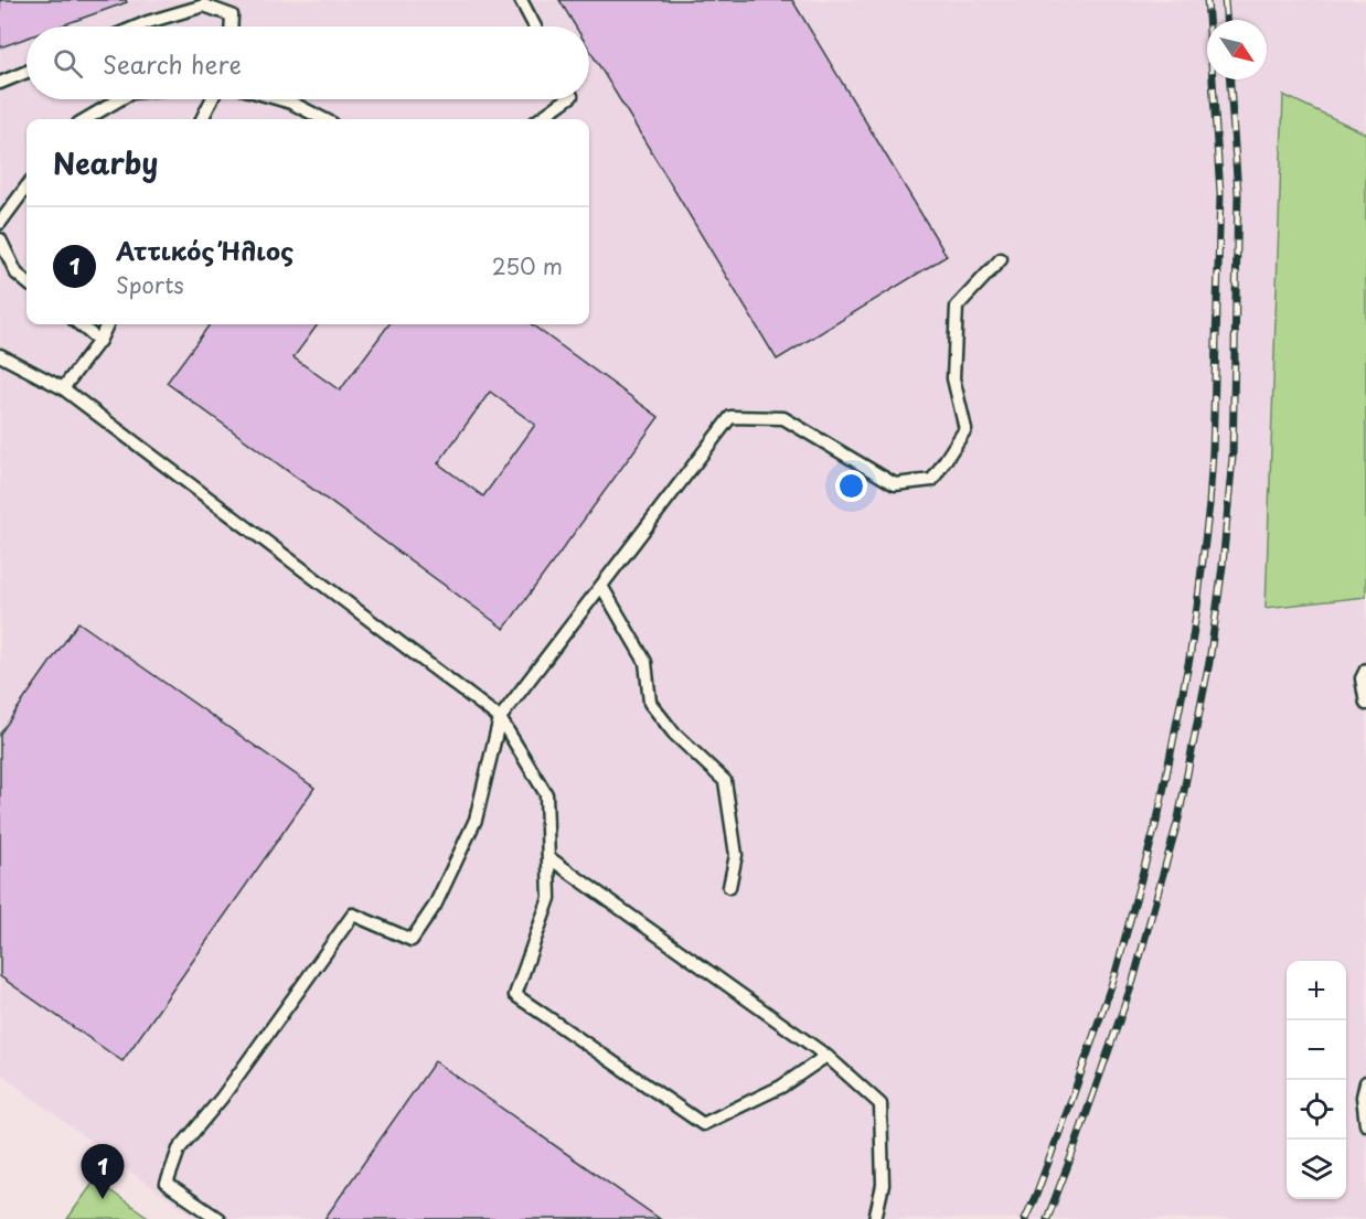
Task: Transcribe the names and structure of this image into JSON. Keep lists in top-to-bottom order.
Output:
{
  "north": "bottom right",
  "page": {
    "search": "Search here",
    "heading": "Nearby",
    "list": [
      {
        "mark": "1",
        "name": "Αττικός Ήλιος",
        "note": "Sports",
        "value": "250 m"
      }
    ],
    "map_buttons": ["+", "−"],
    "pins": "1"
  }
}
